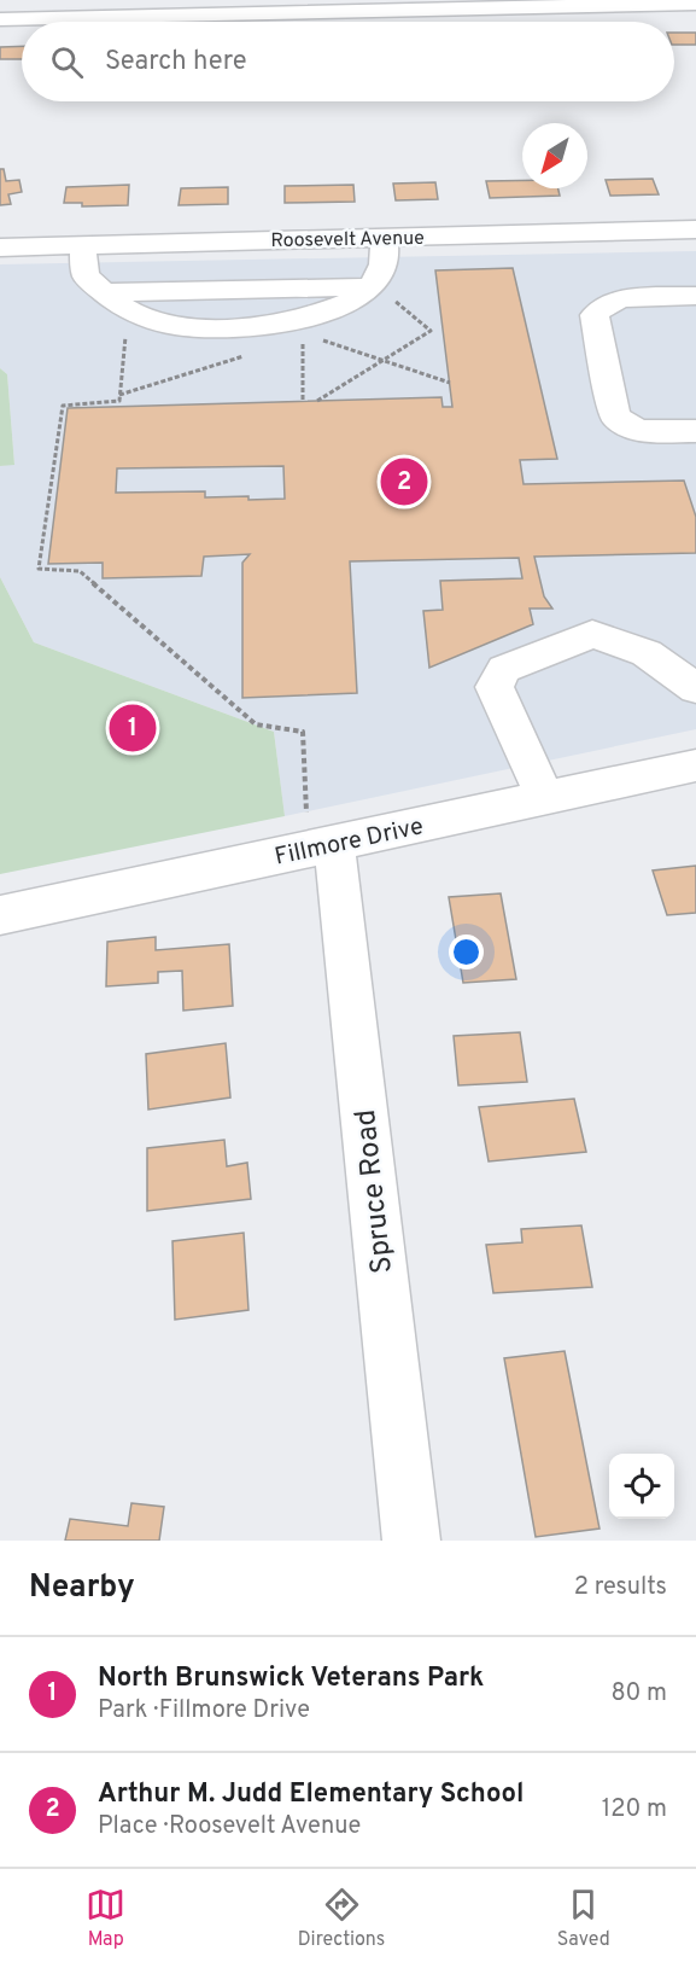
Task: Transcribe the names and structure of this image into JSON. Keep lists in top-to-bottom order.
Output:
{
  "streets": {
    "street": ["Roosevelt Avenue", "Fillmore Drive", "Spruce Road"]
  },
  "crossings": [
    ["Fillmore Drive", "Spruce Road"]
  ],
  "north": "bottom left",
  "page": {
    "search": "Search here",
    "pins": ["2", "1"],
    "heading": ["Nearby", "2 results"],
    "list": [
      {
        "mark": "1",
        "name": "North Brunswick Veterans Park",
        "note": "Park · Fillmore Drive",
        "value": "80 m"
      },
      {
        "mark": "2",
        "name": "Arthur M. Judd Elementary School",
        "note": "Place · Roosevelt Avenue",
        "value": "120 m"
      }
    ],
    "nav": ["Map", "Directions", "Saved"]
  }
}
